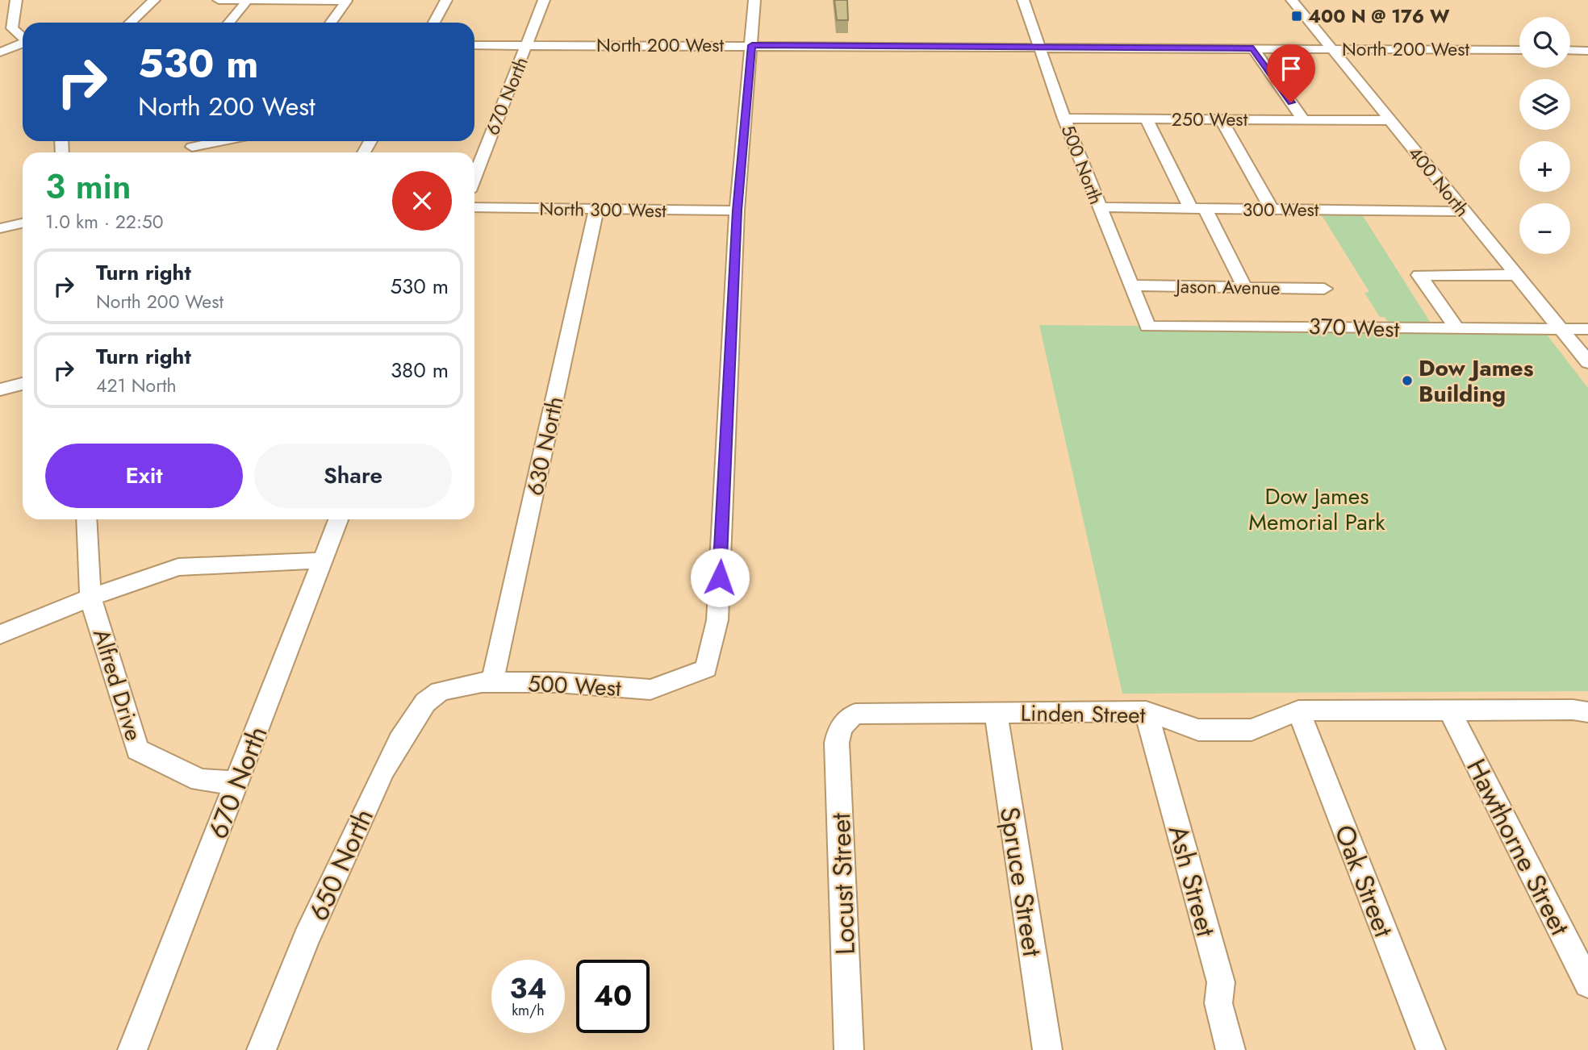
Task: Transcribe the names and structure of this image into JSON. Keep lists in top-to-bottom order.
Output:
{
  "streets": {
    "street": [
      "North 200 West",
      "670 North",
      "250 West",
      "500 North",
      "400 North",
      "North 300 West",
      "300 West",
      "Jason Avenue",
      "370 West",
      "630 North",
      "Alfred Drive",
      "500 West",
      "Linden Street",
      "Hawthorne Street",
      "650 North",
      "Ash Street",
      "Oak Street",
      "Spruce Street",
      "Locust Street"
    ]
  },
  "crossings": [
    ["North 200 West", "670 North"],
    ["North 200 West", "500 North"],
    ["North 200 West", "400 North"],
    ["670 North", "Alfred Drive"],
    ["250 West", "500 North"],
    ["250 West", "400 North"],
    ["500 North", "300 West"],
    ["500 North", "Jason Avenue"],
    ["500 North", "370 West"],
    ["400 North", "300 West"],
    ["400 North", "370 West"],
    ["North 300 West", "630 North"],
    ["North 300 West", "500 West"],
    ["630 North", "500 West"],
    ["500 West", "650 North"],
    ["Linden Street", "Hawthorne Street"],
    ["Linden Street", "Ash Street"],
    ["Linden Street", "Oak Street"],
    ["Linden Street", "Spruce Street"],
    ["Linden Street", "Locust Street"]
  ],
  "parks": ["Dow James Memorial Park"],
  "places": {
    "transit": ["400 N @ 176 W"],
    "other": ["Dow James Building"]
  },
  "page": {
    "map_buttons": ["+", "−"],
    "turn": ["530 m", "North 200 West"],
    "heading": ["3 min", "1.0 km · 22:50"],
    "list": [
      {
        "name": "Turn right",
        "note": "North 200 West",
        "value": "530 m"
      },
      {
        "name": "Turn right",
        "note": "421 North",
        "value": "380 m"
      }
    ],
    "buttons": ["Exit", "Share"],
    "speed": "34 km/h",
    "limit": "40"
  }
}
